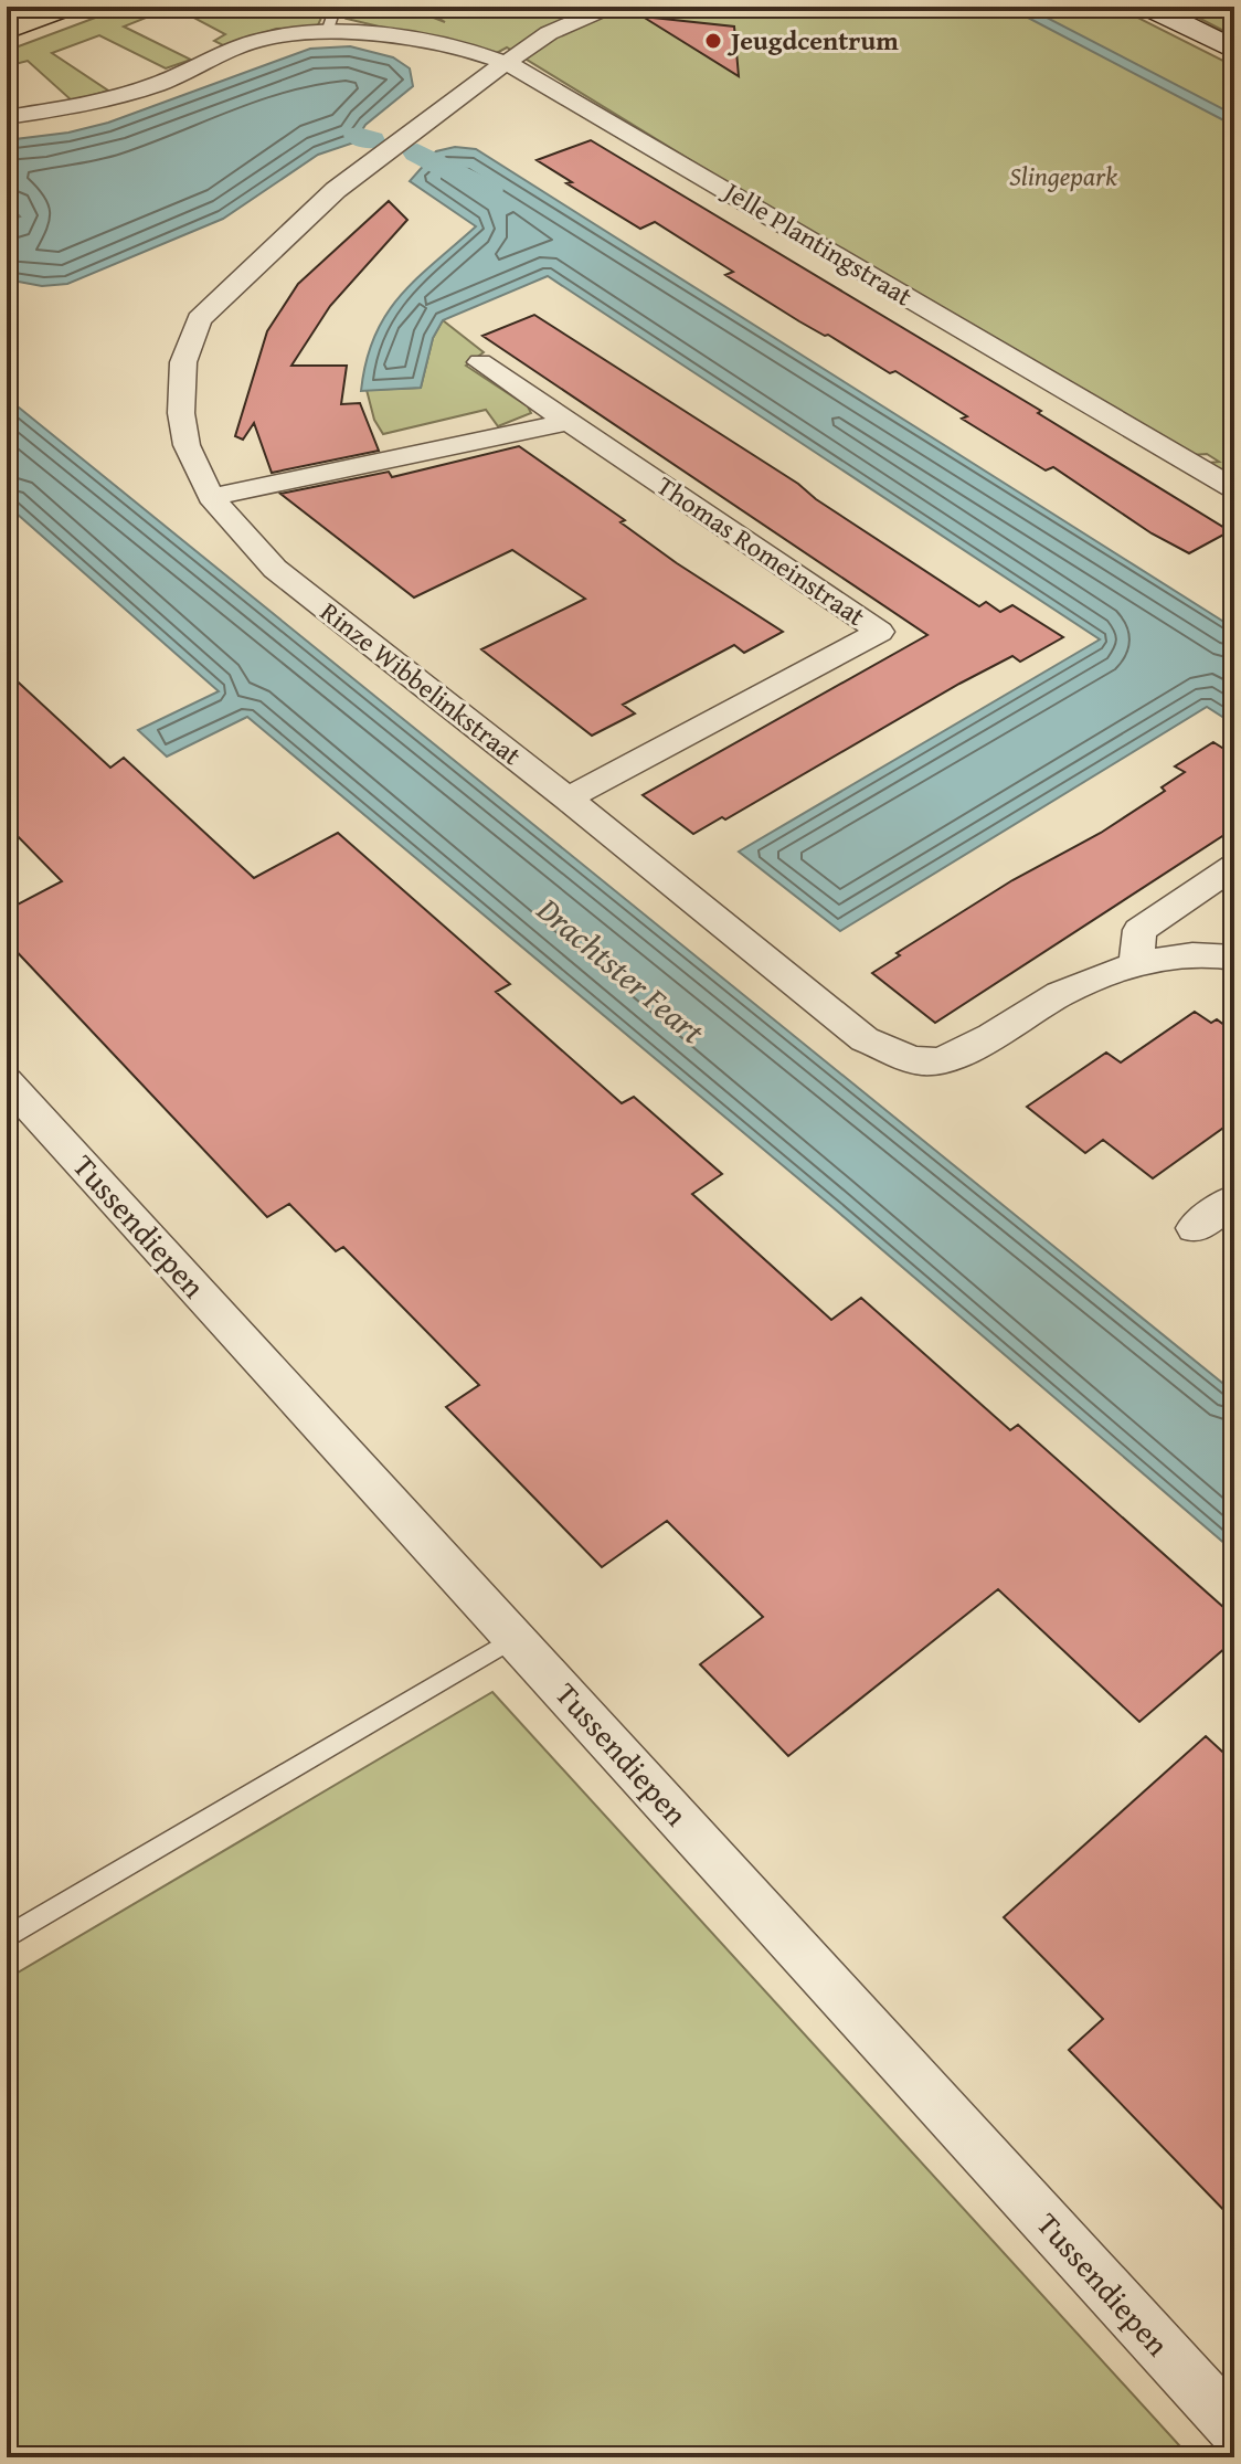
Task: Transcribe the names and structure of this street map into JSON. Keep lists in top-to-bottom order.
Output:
{
  "streets": {
    "street": [
      "Jelle Plantingstraat",
      "Thomas Romeinstraat",
      "Rinze Wibbelinkstraat",
      "Tussendiepen"
    ]
  },
  "crossings": [
    ["Jelle Plantingstraat", "Rinze Wibbelinkstraat"],
    ["Thomas Romeinstraat", "Rinze Wibbelinkstraat"]
  ],
  "water": ["Drachtster Feart"],
  "parks": ["Slingepark"],
  "places": ["Jeugdcentrum"]
}
